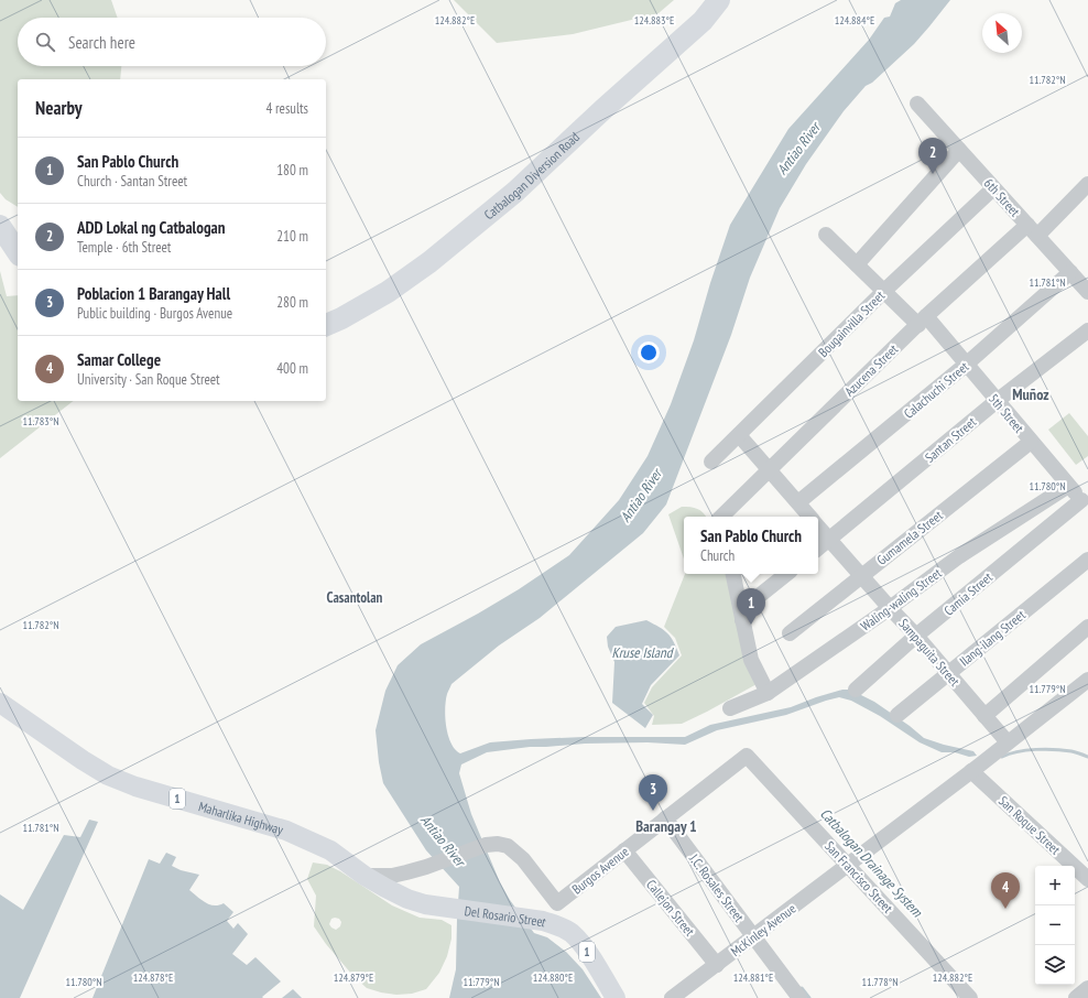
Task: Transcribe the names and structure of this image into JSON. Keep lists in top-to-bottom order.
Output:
{
  "streets": {
    "highway": ["Catbalogan Diversion Road"],
    "main road": ["1", "Maharlika Highway", "Del Rosario Street"],
    "street": [
      "6th Street",
      "Bougainvilla Street",
      "Azucena Street",
      "Calachuchi Street",
      "5th Street",
      "Santan Street",
      "Gumamela Street",
      "Camia Street",
      "Waling-waling Street",
      "Ilang-ilang Street",
      "Sampaguita Street",
      "San Roque Street",
      "Burgos Avenue",
      "San Francisco Street",
      "J.C. Rosales Street",
      "Callejon Street",
      "McKinley Avenue"
    ]
  },
  "crossings": [
    ["6th Street", "Bougainvilla Street"],
    ["6th Street", "Azucena Street"],
    ["6th Street", "Calachuchi Street"],
    ["Bougainvilla Street", "5th Street"],
    ["Azucena Street", "5th Street"],
    ["Calachuchi Street", "5th Street"],
    ["5th Street", "Santan Street"],
    ["5th Street", "Gumamela Street"],
    ["5th Street", "Camia Street"],
    ["5th Street", "Waling-waling Street"],
    ["Santan Street", "Sampaguita Street"],
    ["Gumamela Street", "Sampaguita Street"],
    ["Camia Street", "Sampaguita Street"],
    ["Waling-waling Street", "Sampaguita Street"],
    ["Ilang-ilang Street", "Sampaguita Street"],
    ["Maharlika Highway", "Burgos Avenue"],
    ["Maharlika Highway", "Del Rosario Street"],
    ["San Roque Street", "McKinley Avenue"],
    ["Burgos Avenue", "San Francisco Street"],
    ["Burgos Avenue", "J.C. Rosales Street"],
    ["Burgos Avenue", "Callejon Street"],
    ["Burgos Avenue", "Del Rosario Street"],
    ["San Francisco Street", "McKinley Avenue"],
    ["J.C. Rosales Street", "McKinley Avenue"],
    ["Callejon Street", "McKinley Avenue"]
  ],
  "districts": ["Muñoz", "Casantolan", "Barangay 1"],
  "water": ["Antiao River", "Kruse Island", "Catbalogan Drainage System"],
  "north": "top left",
  "page": {
    "search": "Search here",
    "heading": ["Nearby", "4 results"],
    "list": [
      {
        "mark": "1",
        "name": "San Pablo Church",
        "note": "Church · Santan Street",
        "value": "180 m"
      },
      {
        "mark": "2",
        "name": "ADD Lokal ng Catbalogan",
        "note": "Temple · 6th Street",
        "value": "210 m"
      },
      {
        "mark": "3",
        "name": "Poblacion 1 Barangay Hall",
        "note": "Public building · Burgos Avenue",
        "value": "280 m"
      },
      {
        "mark": "4",
        "name": "Samar College",
        "note": "University · San Roque Street",
        "value": "400 m"
      }
    ],
    "pins": [
      "2",
      "1",
      "3",
      "4"
    ],
    "popup": ["San Pablo Church", "Church"],
    "map_buttons": ["+", "−"]
  },
  "coordinates": [
    "124.882°E",
    "124.883°E",
    "124.884°E",
    "11.782°N",
    "11.781°N",
    "11.783°N",
    "11.780°N",
    "11.779°N",
    "124.878°E",
    "124.879°E",
    "124.880°E",
    "124.881°E",
    "11.778°N"
  ]
}
